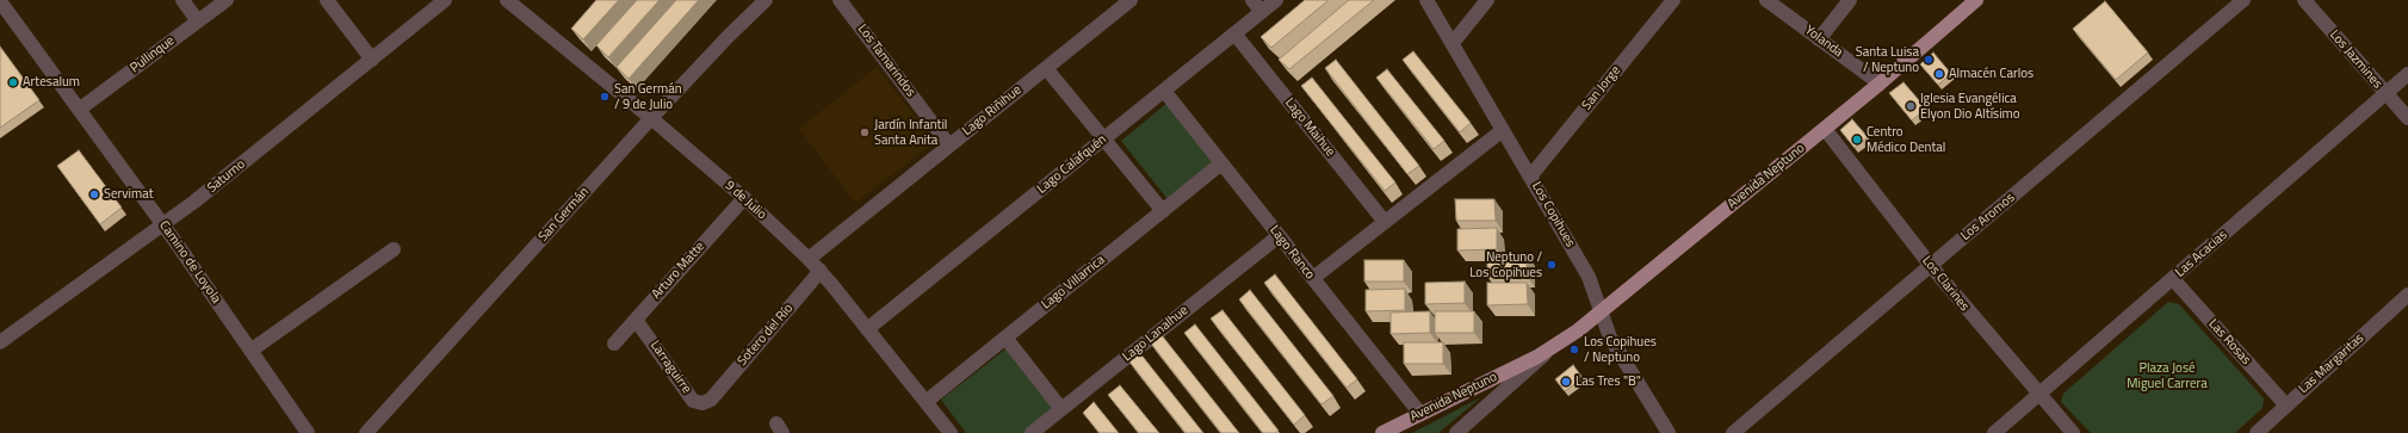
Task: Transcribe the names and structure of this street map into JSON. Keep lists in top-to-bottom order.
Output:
{
  "streets": {
    "main road": ["Avenida Neptuno"],
    "street": [
      "Yolanda",
      "Pullinque",
      "Los Jazmines",
      "Los Tamarindos",
      "San Jorge",
      "Lago Riñihue",
      "Lago Maihue",
      "Lago Calafquén",
      "Saturno",
      "9 de Julio",
      "San Germán",
      "Los Copihues",
      "Los Aromos",
      "Lago Ranco",
      "Las Acacias",
      "Camino de Loyola",
      "Arturo Matte",
      "Lago Villarrica",
      "Los Clarines",
      "Lago Lanalhue",
      "Sotero del Río",
      "Las Rosas",
      "Las Margaritas",
      "Larraguirre"
    ]
  },
  "crossings": [
    ["Yolanda", "Avenida Neptuno"],
    ["Pullinque", "Camino de Loyola"],
    ["Los Jazmines", "Las Acacias"],
    ["Los Tamarindos", "Lago Riñihue"],
    ["San Jorge", "Los Copihues"],
    ["Lago Riñihue", "9 de Julio"],
    ["Lago Maihue", "Lago Calafquén"],
    ["Lago Calafquén", "9 de Julio"],
    ["Lago Calafquén", "Lago Ranco"],
    ["Saturno", "Camino de Loyola"],
    ["Avenida Neptuno", "Los Copihues"],
    ["Avenida Neptuno", "Lago Ranco"],
    ["Avenida Neptuno", "Los Clarines"],
    ["9 de Julio", "San Germán"],
    ["9 de Julio", "Arturo Matte"],
    ["9 de Julio", "Lago Villarrica"],
    ["9 de Julio", "Sotero del Río"],
    ["Los Aromos", "Los Clarines"],
    ["Lago Ranco", "Lago Villarrica"],
    ["Lago Ranco", "Lago Lanalhue"],
    ["Las Acacias", "Los Clarines"],
    ["Las Acacias", "Las Rosas"],
    ["Arturo Matte", "Larraguirre"],
    ["Sotero del Río", "Larraguirre"],
    ["Las Rosas", "Las Margaritas"]
  ],
  "parks": ["Plaza José Miguel Carrera"],
  "places": [
    "Santa Luisa / Neptuno",
    "Almacén Carlos",
    "Artesalum",
    "San Germán / 9 de Julio",
    "Iglesia Evangélica Elyon Dio Altísimo",
    "Jardín Infantil Santa Anita",
    "Centro Médico Dental",
    "Servimat",
    "Neptuno / Los Copihues",
    "Los Copihues / Neptuno",
    "Las Tres \"B\""
  ]
}
